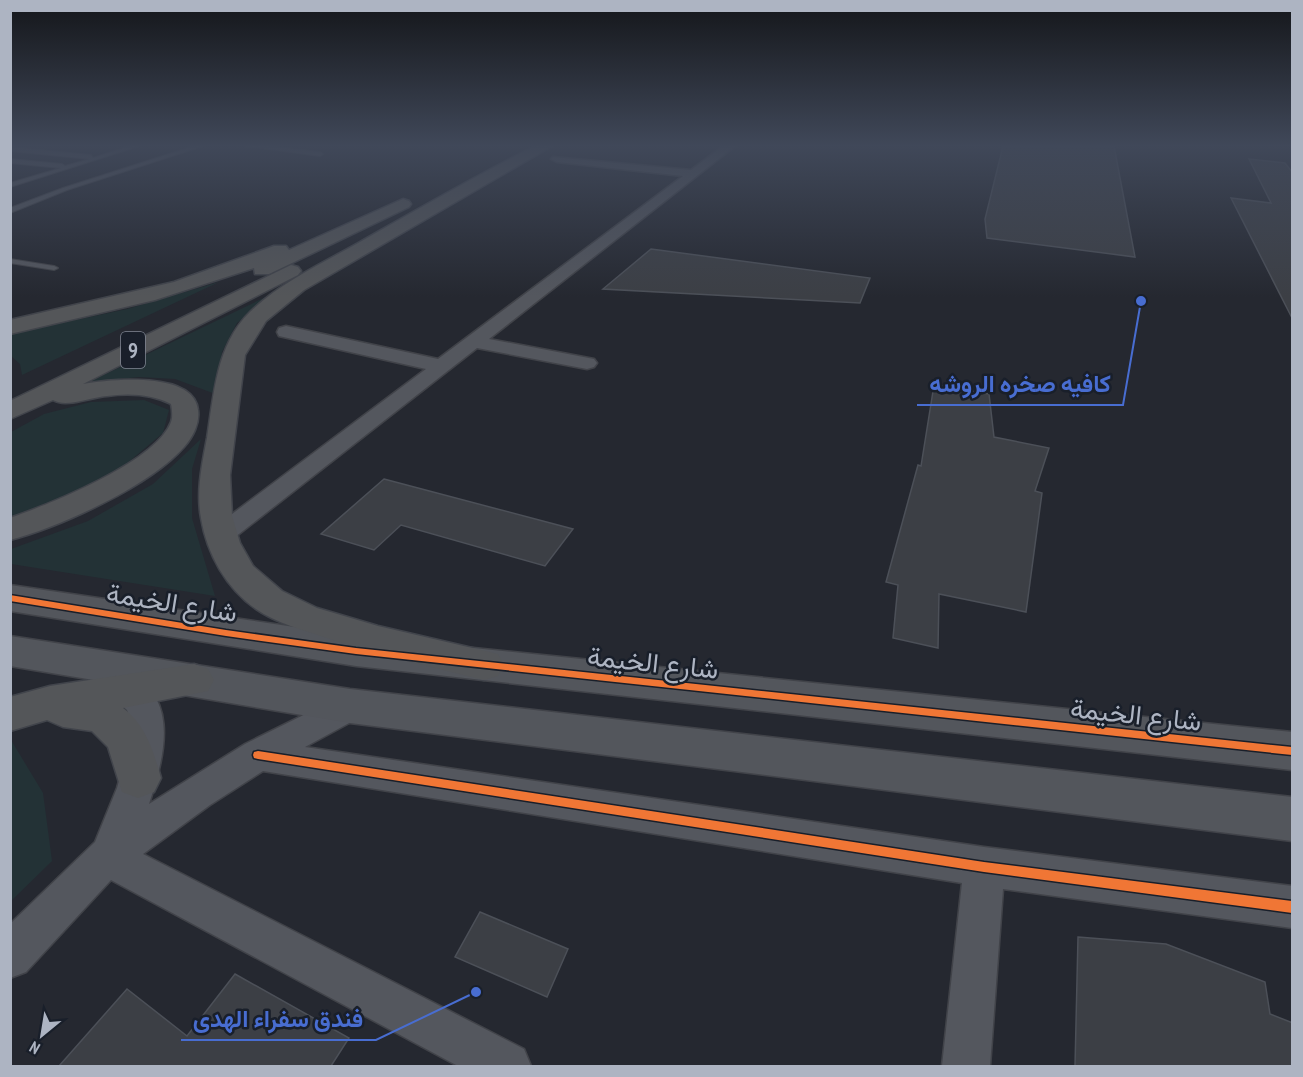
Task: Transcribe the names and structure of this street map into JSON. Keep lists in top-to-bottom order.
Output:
{
  "streets": {
    "highway": ["9"],
    "street": ["شارع الخيمة"]
  },
  "places": ["كافيه صخره الروشه", "فندق سفراء الهدى"],
  "north": "bottom left"
}
